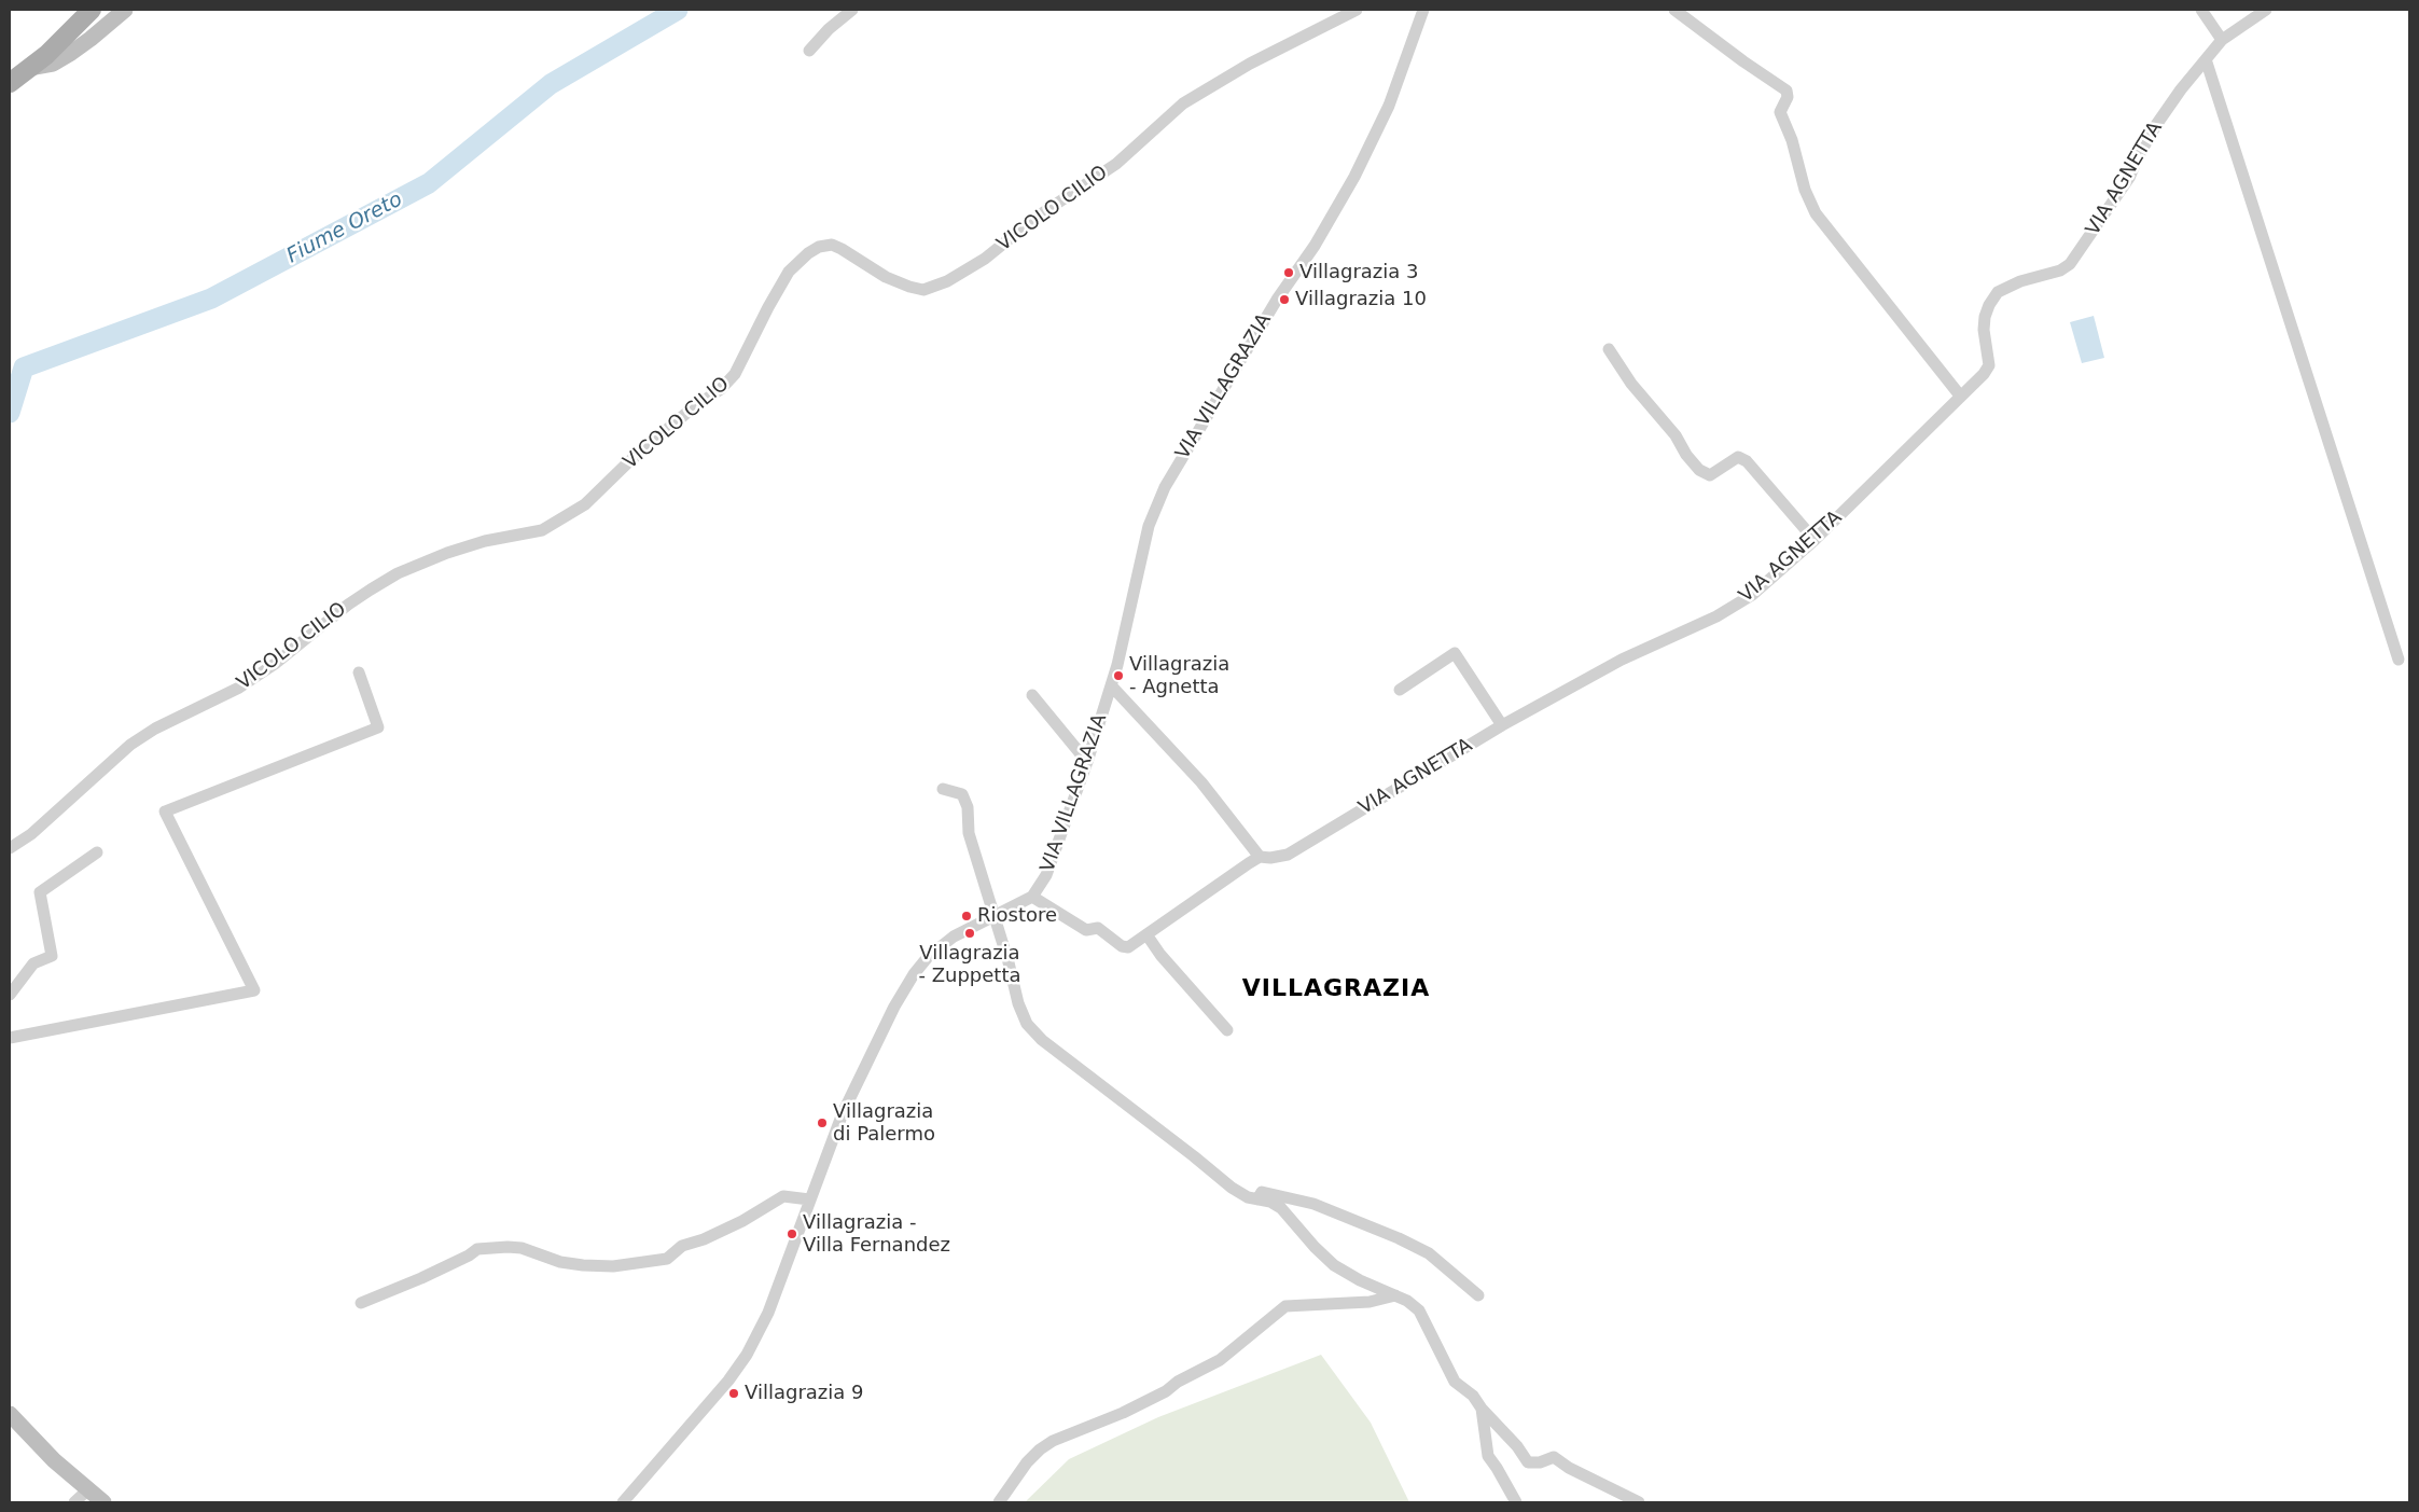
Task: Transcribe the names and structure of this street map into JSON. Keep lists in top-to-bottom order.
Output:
{
  "streets": {
    "street": ["VIA AGNETTA", "VICOLO CILIO", "VIA VILLAGRAZIA"]
  },
  "districts": ["VILLAGRAZIA"],
  "water": ["Fiume Oreto"],
  "places": [
    "Villagrazia 3",
    "Villagrazia 10",
    "Villagrazia - Agnetta",
    "Riostore",
    "Villagrazia - Zuppetta",
    "Villagrazia di Palermo",
    "Villagrazia - Villa Fernandez",
    "Villagrazia 9"
  ]
}
